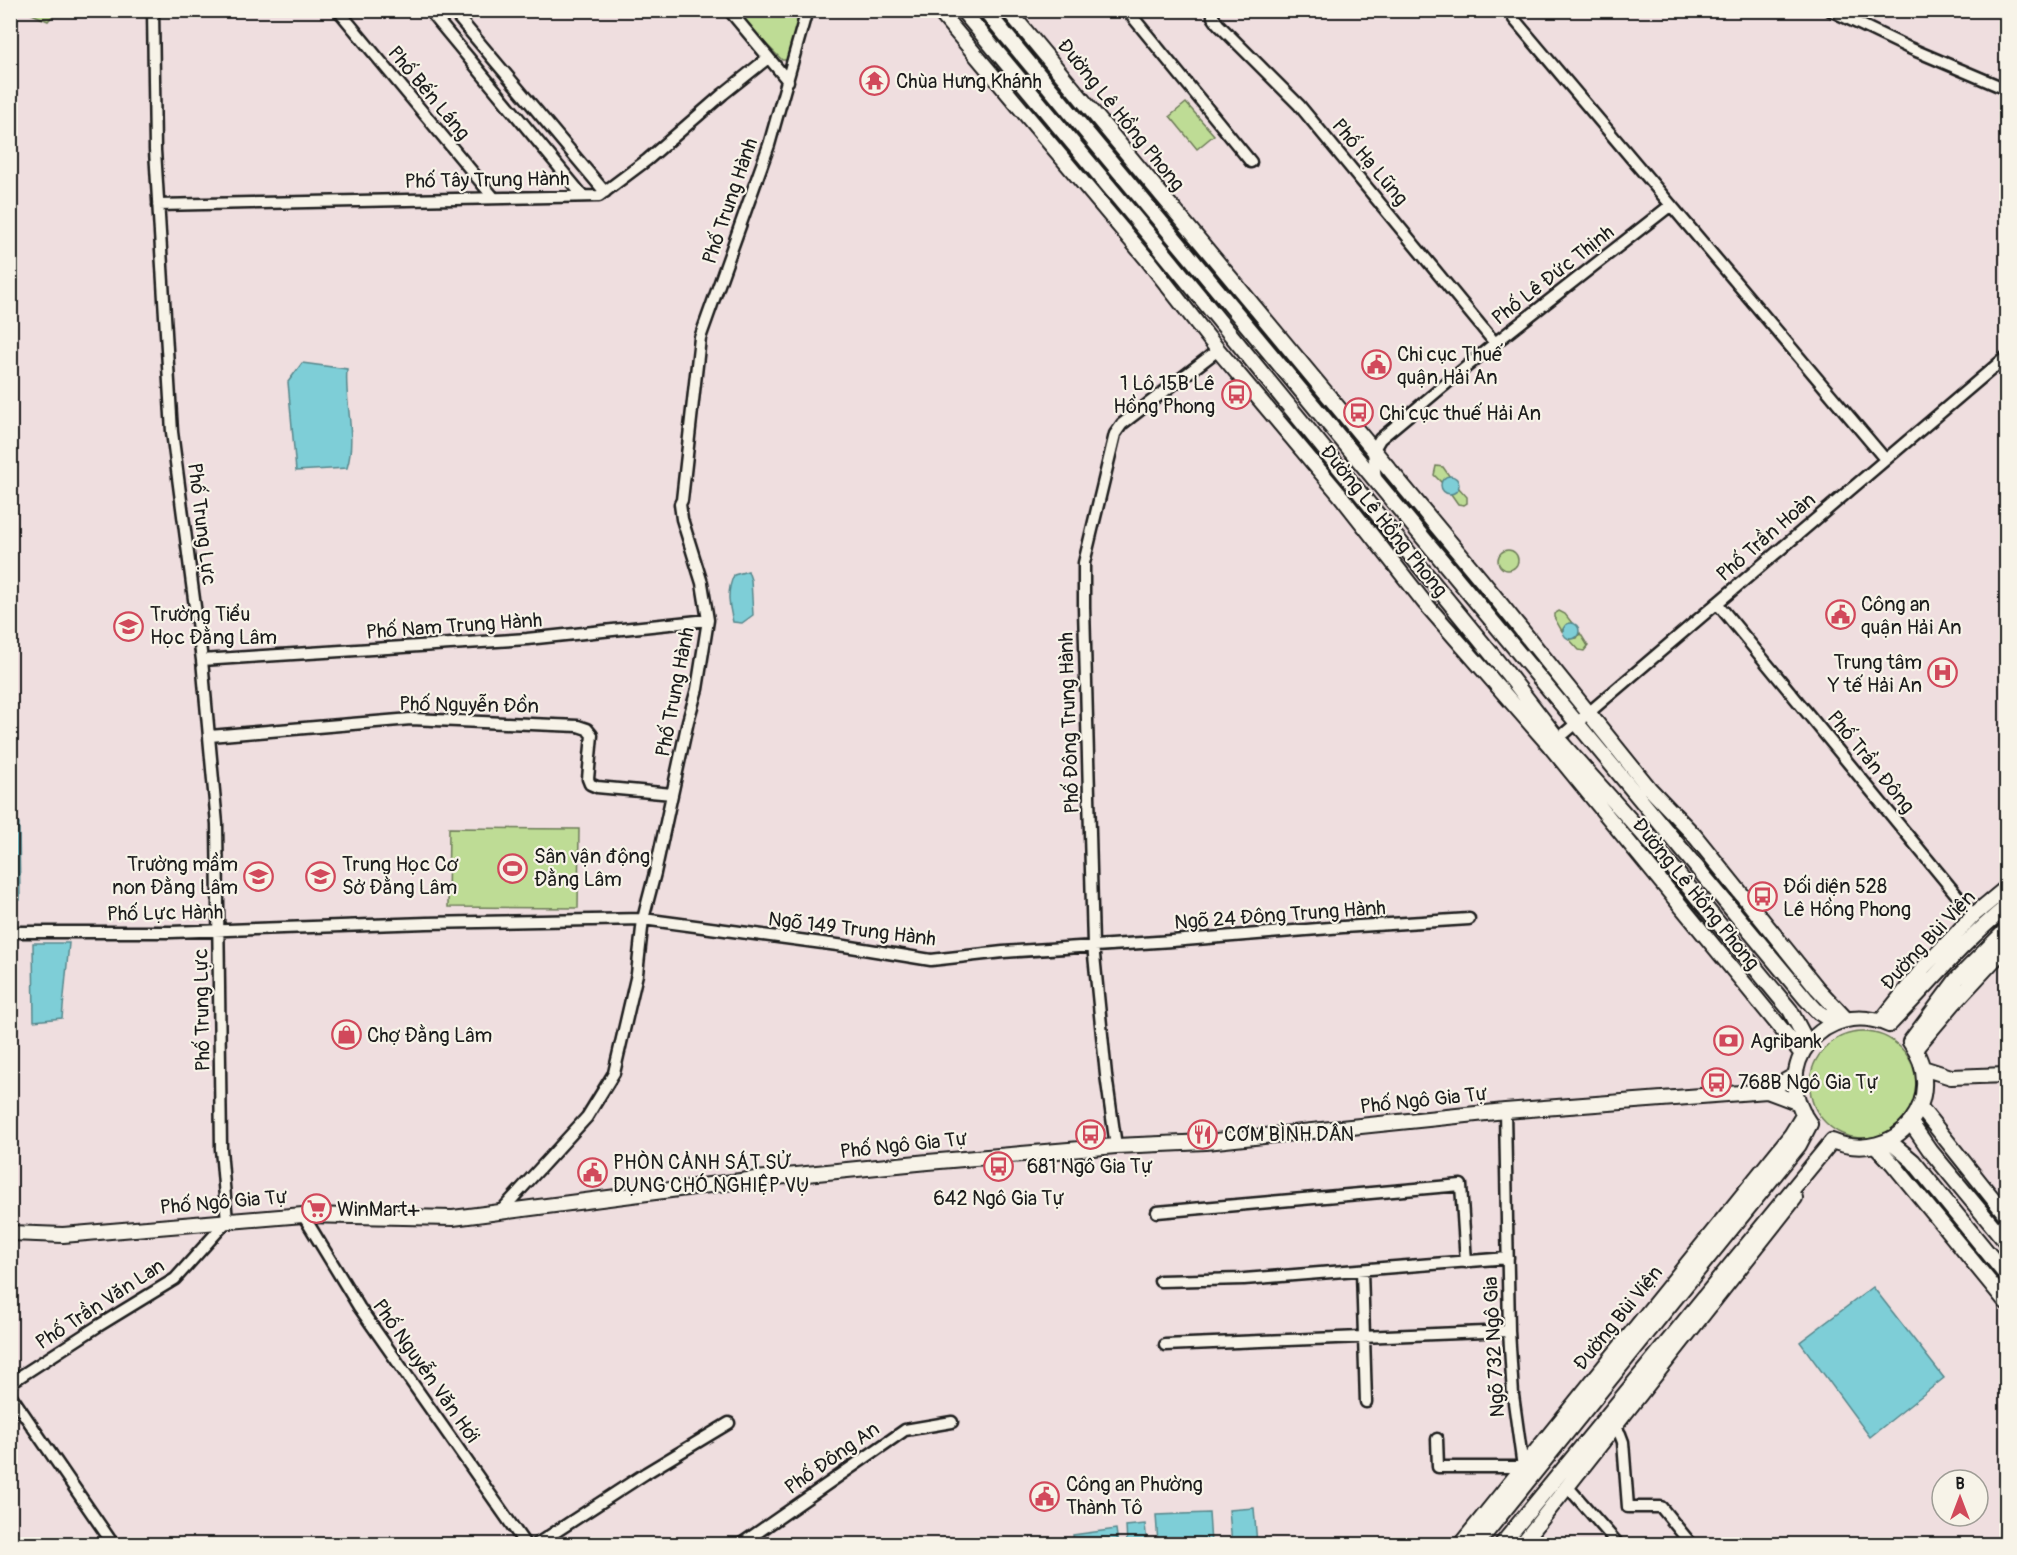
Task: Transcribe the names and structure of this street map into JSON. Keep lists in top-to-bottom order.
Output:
{
  "streets": {
    "main road": ["Đường Lê Hồng Phong", "Đường Bùi Viện", "Phố Ngô Gia Tự"],
    "street": [
      "Phố Bến Láng",
      "Phố Hạ Lũng",
      "Phố Tây Trung Hành",
      "Phố Trung Hành",
      "Phố Lê Đức Thịnh",
      "Phố Trung Lực",
      "Phố Trần Hoàn",
      "Phố Nam Trung Hành",
      "Phố Nguyễn Đồn",
      "Phố Đông Trung Hành",
      "Phố Trần Đông",
      "Phố Lực Hành",
      "Ngõ 24 Đông Trung Hành",
      "Ngõ 149 Trung Hành",
      "Phố Trần Văn Lan",
      "Ngõ 732 Ngô Gia",
      "Phố Nguyễn Văn Hới",
      "Phố Đông An"
    ]
  },
  "crossings": [
    ["Phố Bến Láng", "Phố Tây Trung Hành"],
    ["Đường Lê Hồng Phong", "Phố Lê Đức Thịnh"],
    ["Đường Lê Hồng Phong", "Phố Trần Hoàn"],
    ["Đường Lê Hồng Phong", "Phố Đông Trung Hành"],
    ["Phố Hạ Lũng", "Phố Lê Đức Thịnh"],
    ["Phố Tây Trung Hành", "Phố Trung Lực"],
    ["Phố Trung Hành", "Phố Nam Trung Hành"],
    ["Phố Trung Hành", "Phố Nguyễn Đồn"],
    ["Phố Trung Hành", "Phố Lực Hành"],
    ["Phố Trung Hành", "Ngõ 149 Trung Hành"],
    ["Phố Trung Hành", "Phố Ngô Gia Tự"],
    ["Phố Trung Lực", "Phố Nam Trung Hành"],
    ["Phố Trung Lực", "Phố Nguyễn Đồn"],
    ["Phố Trung Lực", "Phố Lực Hành"],
    ["Phố Trung Lực", "Phố Ngô Gia Tự"],
    ["Phố Trung Lực", "Phố Trần Văn Lan"],
    ["Phố Trần Hoàn", "Phố Trần Đông"],
    ["Phố Đông Trung Hành", "Ngõ 24 Đông Trung Hành"],
    ["Phố Đông Trung Hành", "Ngõ 149 Trung Hành"],
    ["Phố Đông Trung Hành", "Phố Ngô Gia Tự"],
    ["Phố Trần Đông", "Đường Bùi Viện"],
    ["Phố Lực Hành", "Ngõ 149 Trung Hành"],
    ["Ngõ 24 Đông Trung Hành", "Ngõ 149 Trung Hành"],
    ["Đường Bùi Viện", "Ngõ 732 Ngô Gia"],
    ["Phố Ngô Gia Tự", "Phố Trần Văn Lan"],
    ["Phố Ngô Gia Tự", "Ngõ 732 Ngô Gia"],
    ["Phố Ngô Gia Tự", "Phố Nguyễn Văn Hới"]
  ],
  "places": {
    "temple": ["Chùa Hưng Khánh"],
    "public building": [
      "Chi cục Thuế quận Hải An",
      "Công an quận Hải An",
      "PHÒN CẢNH SÁT SỬ DỤNG CHÓ NGHIỆP VỤ",
      "Công an Phường Thành Tô"
    ],
    "bus stop": [
      "1 Lô 15B Lê Hồng Phong",
      "Chi cục thuế Hải An",
      "Đối diện 528 Lê Hồng Phong",
      "768B Ngô Gia Tự",
      "681 Ngô Gia Tự",
      "642 Ngô Gia Tự"
    ],
    "school or university": ["Trường Tiểu Học Đằng Lâm", "Trường mầm non Đằng Lâm", "Trung Học Cơ Sở Đằng Lâm"],
    "hospital": ["Trung tâm Y tế Hải An"],
    "sports": ["Sân vận động Đằng Lâm"],
    "shop": ["Chợ Đằng Lâm"],
    "bank": ["Agribank"],
    "restaurant": ["CƠM BÌNH DÂN"],
    "supermarket": ["WinMart+"]
  },
  "north": "top"
}
